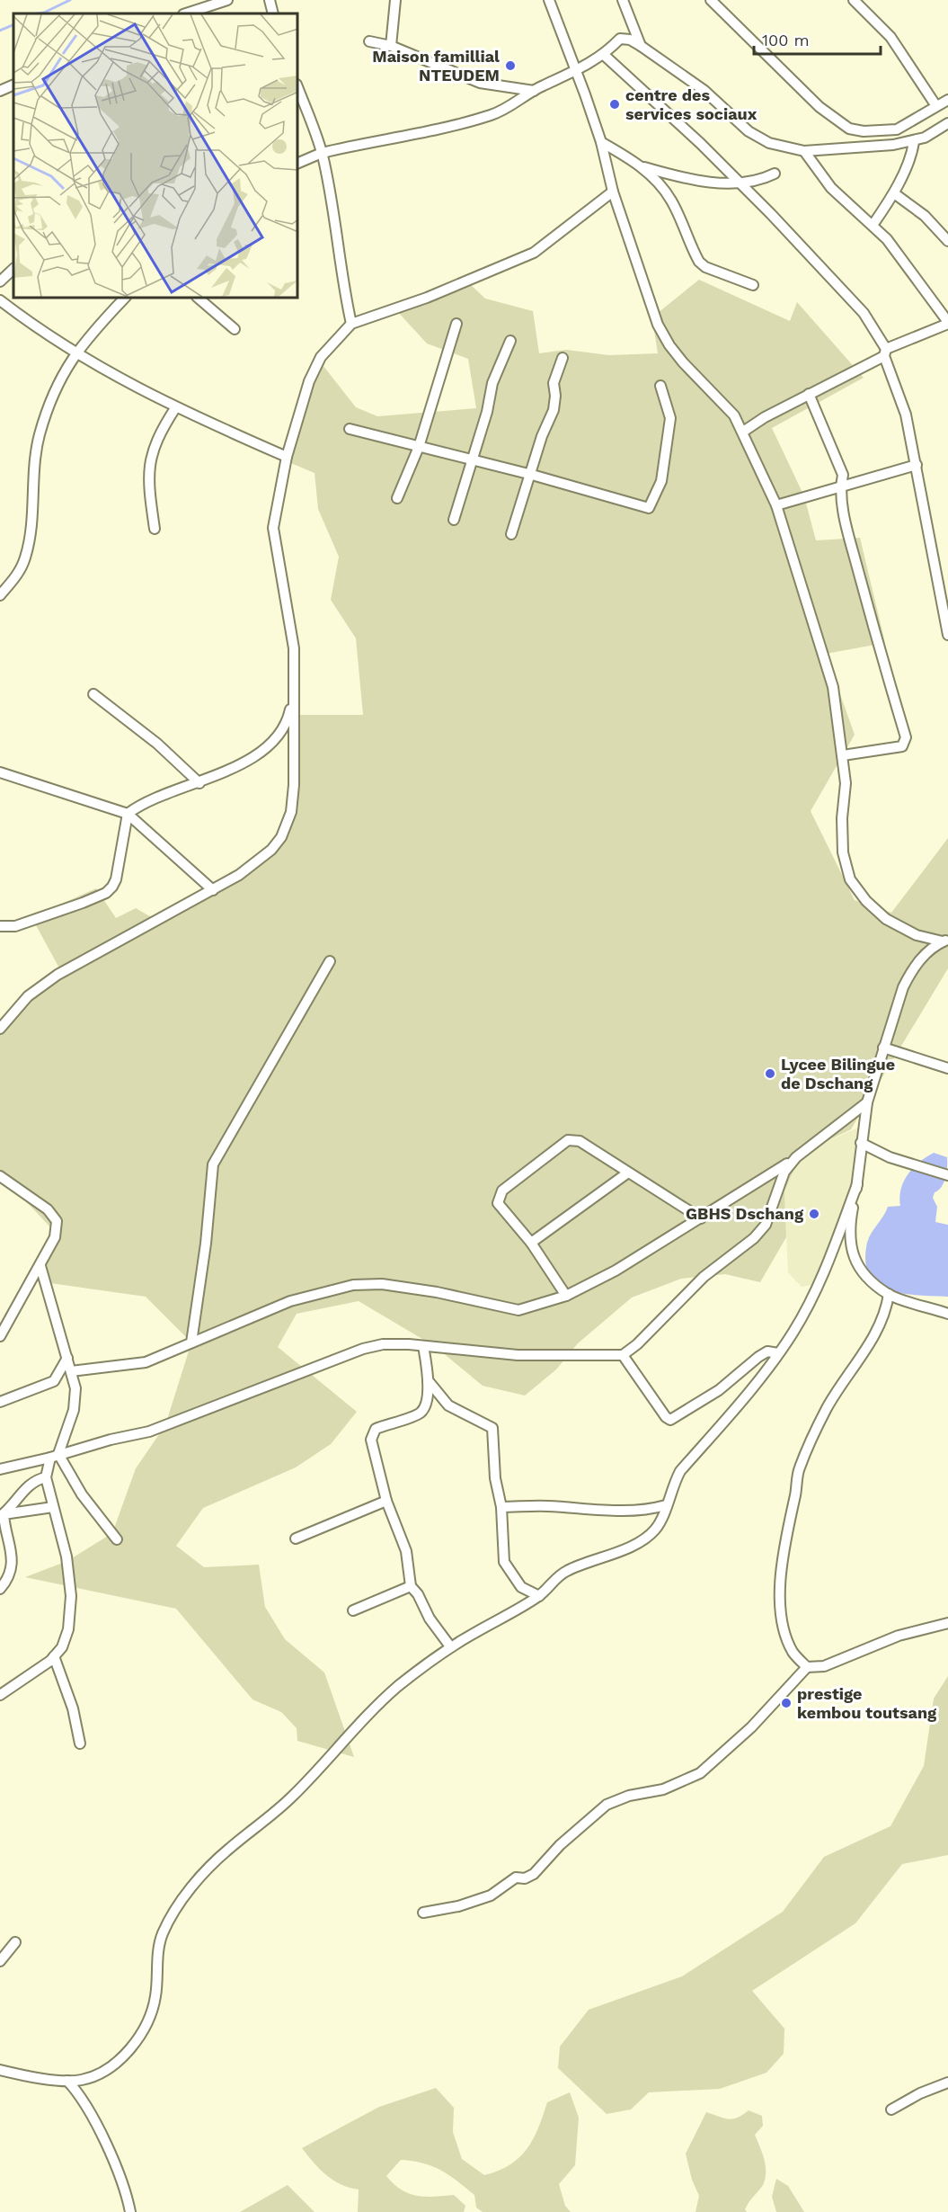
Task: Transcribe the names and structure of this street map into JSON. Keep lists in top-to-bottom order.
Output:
{
  "places": [
    "Maison famillial NTEUDEM",
    "centre des services sociaux",
    "Lycee Bilingue de Dschang",
    "GBHS Dschang",
    "prestige kembou toutsang"
  ],
  "scale_bar": "100 m"
}
